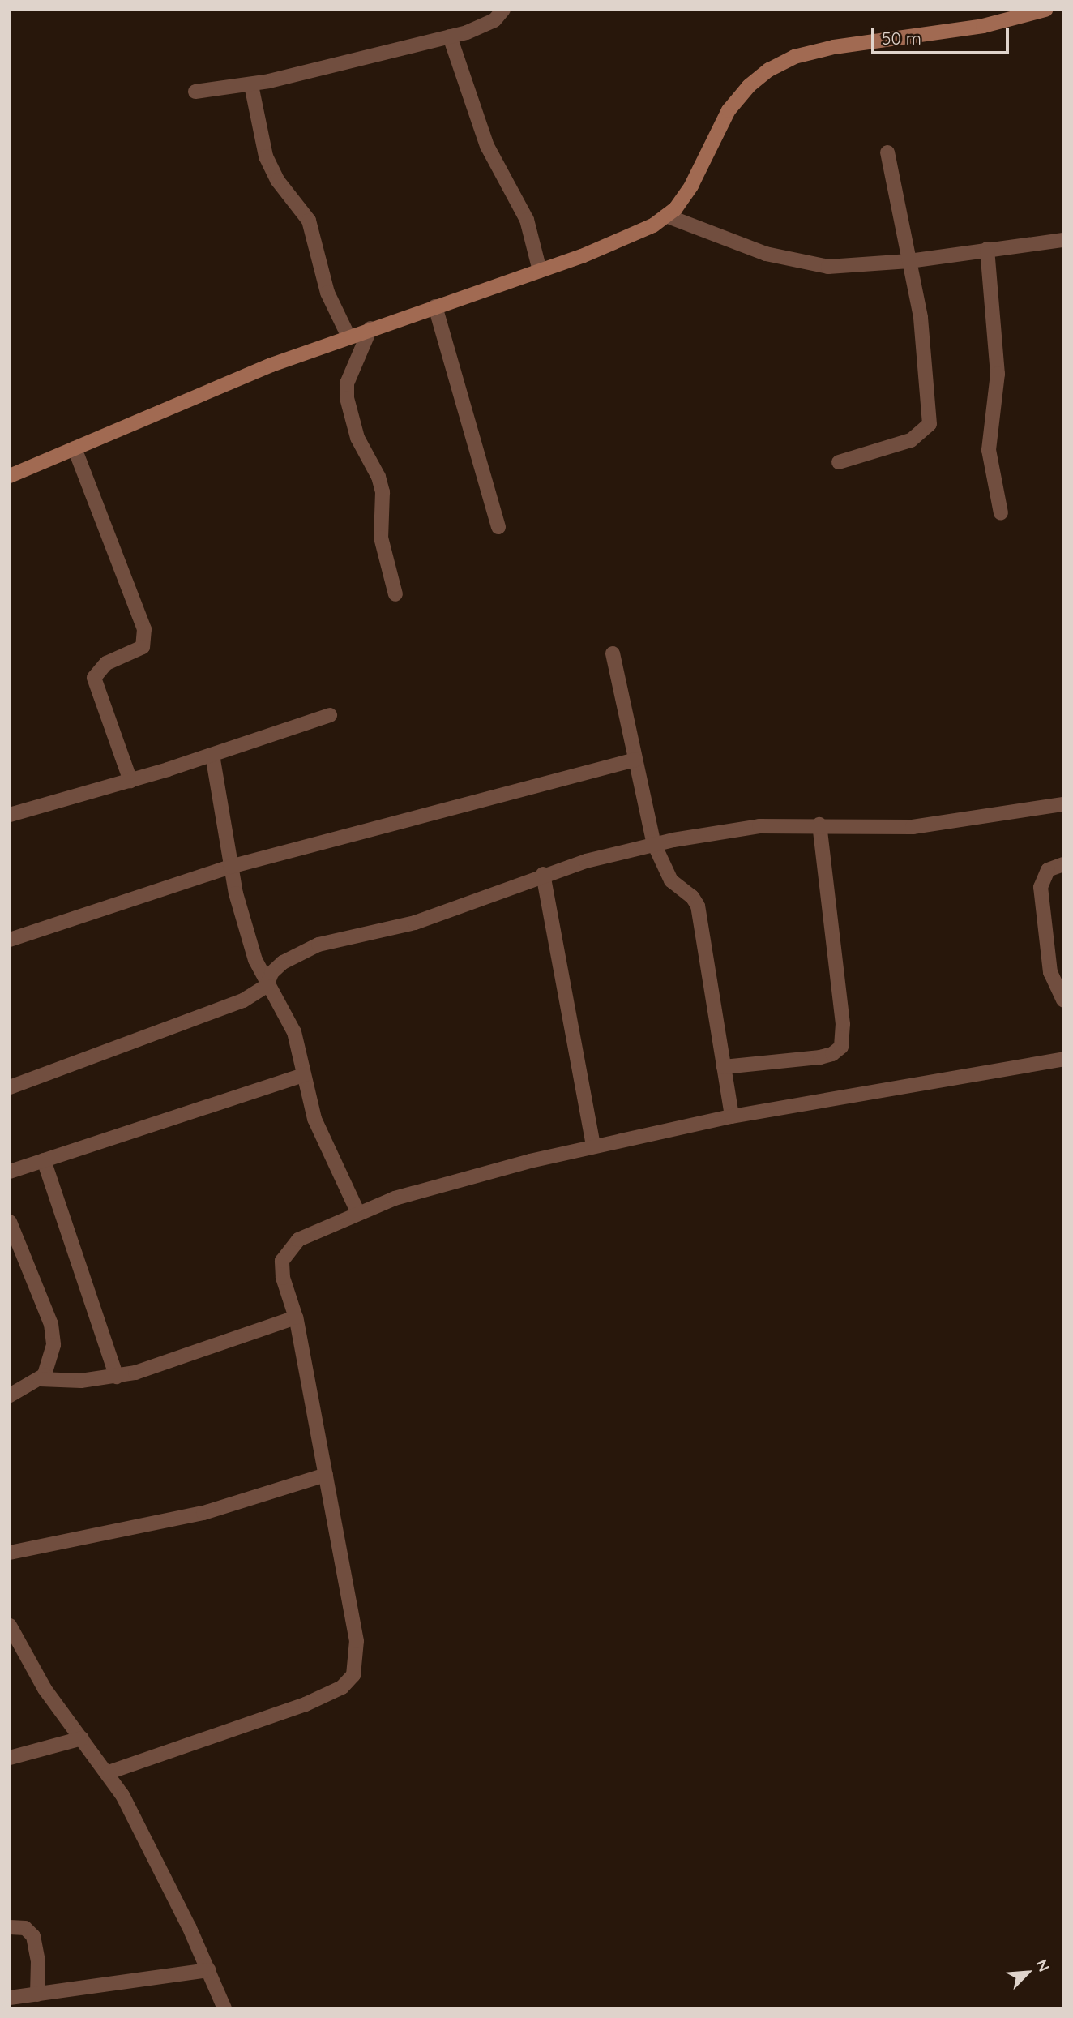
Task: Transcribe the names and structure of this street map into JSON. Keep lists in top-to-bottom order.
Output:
{
  "scale_bar": "50 m",
  "north": "top right"
}
